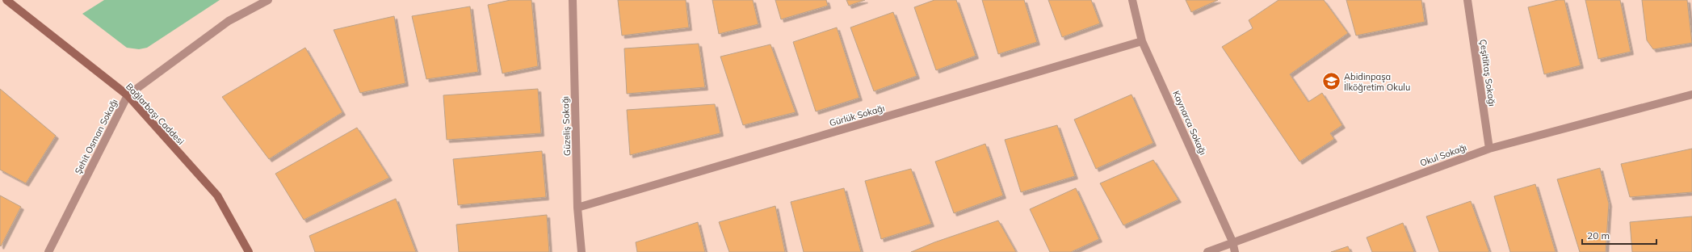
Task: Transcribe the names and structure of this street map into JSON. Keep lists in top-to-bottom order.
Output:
{
  "streets": {
    "street": [
      "Çeşitlitaş Sokağı",
      "Bağlarbaşı Caddesi",
      "Gürlük Sokağı",
      "Kaynarca Sokağı",
      "Güzeliş Sokağı",
      "Şehit Osman Sokağı",
      "Okul Sokağı"
    ]
  },
  "crossings": [
    ["Çeşitlitaş Sokağı", "Okul Sokağı"],
    ["Bağlarbaşı Caddesi", "Şehit Osman Sokağı"],
    ["Gürlük Sokağı", "Kaynarca Sokağı"],
    ["Gürlük Sokağı", "Güzeliş Sokağı"],
    ["Kaynarca Sokağı", "Okul Sokağı"]
  ],
  "places": {
    "school or university": ["Abidinpaşa İlköğretim Okulu"]
  },
  "scale_bar": "20 m"
}
